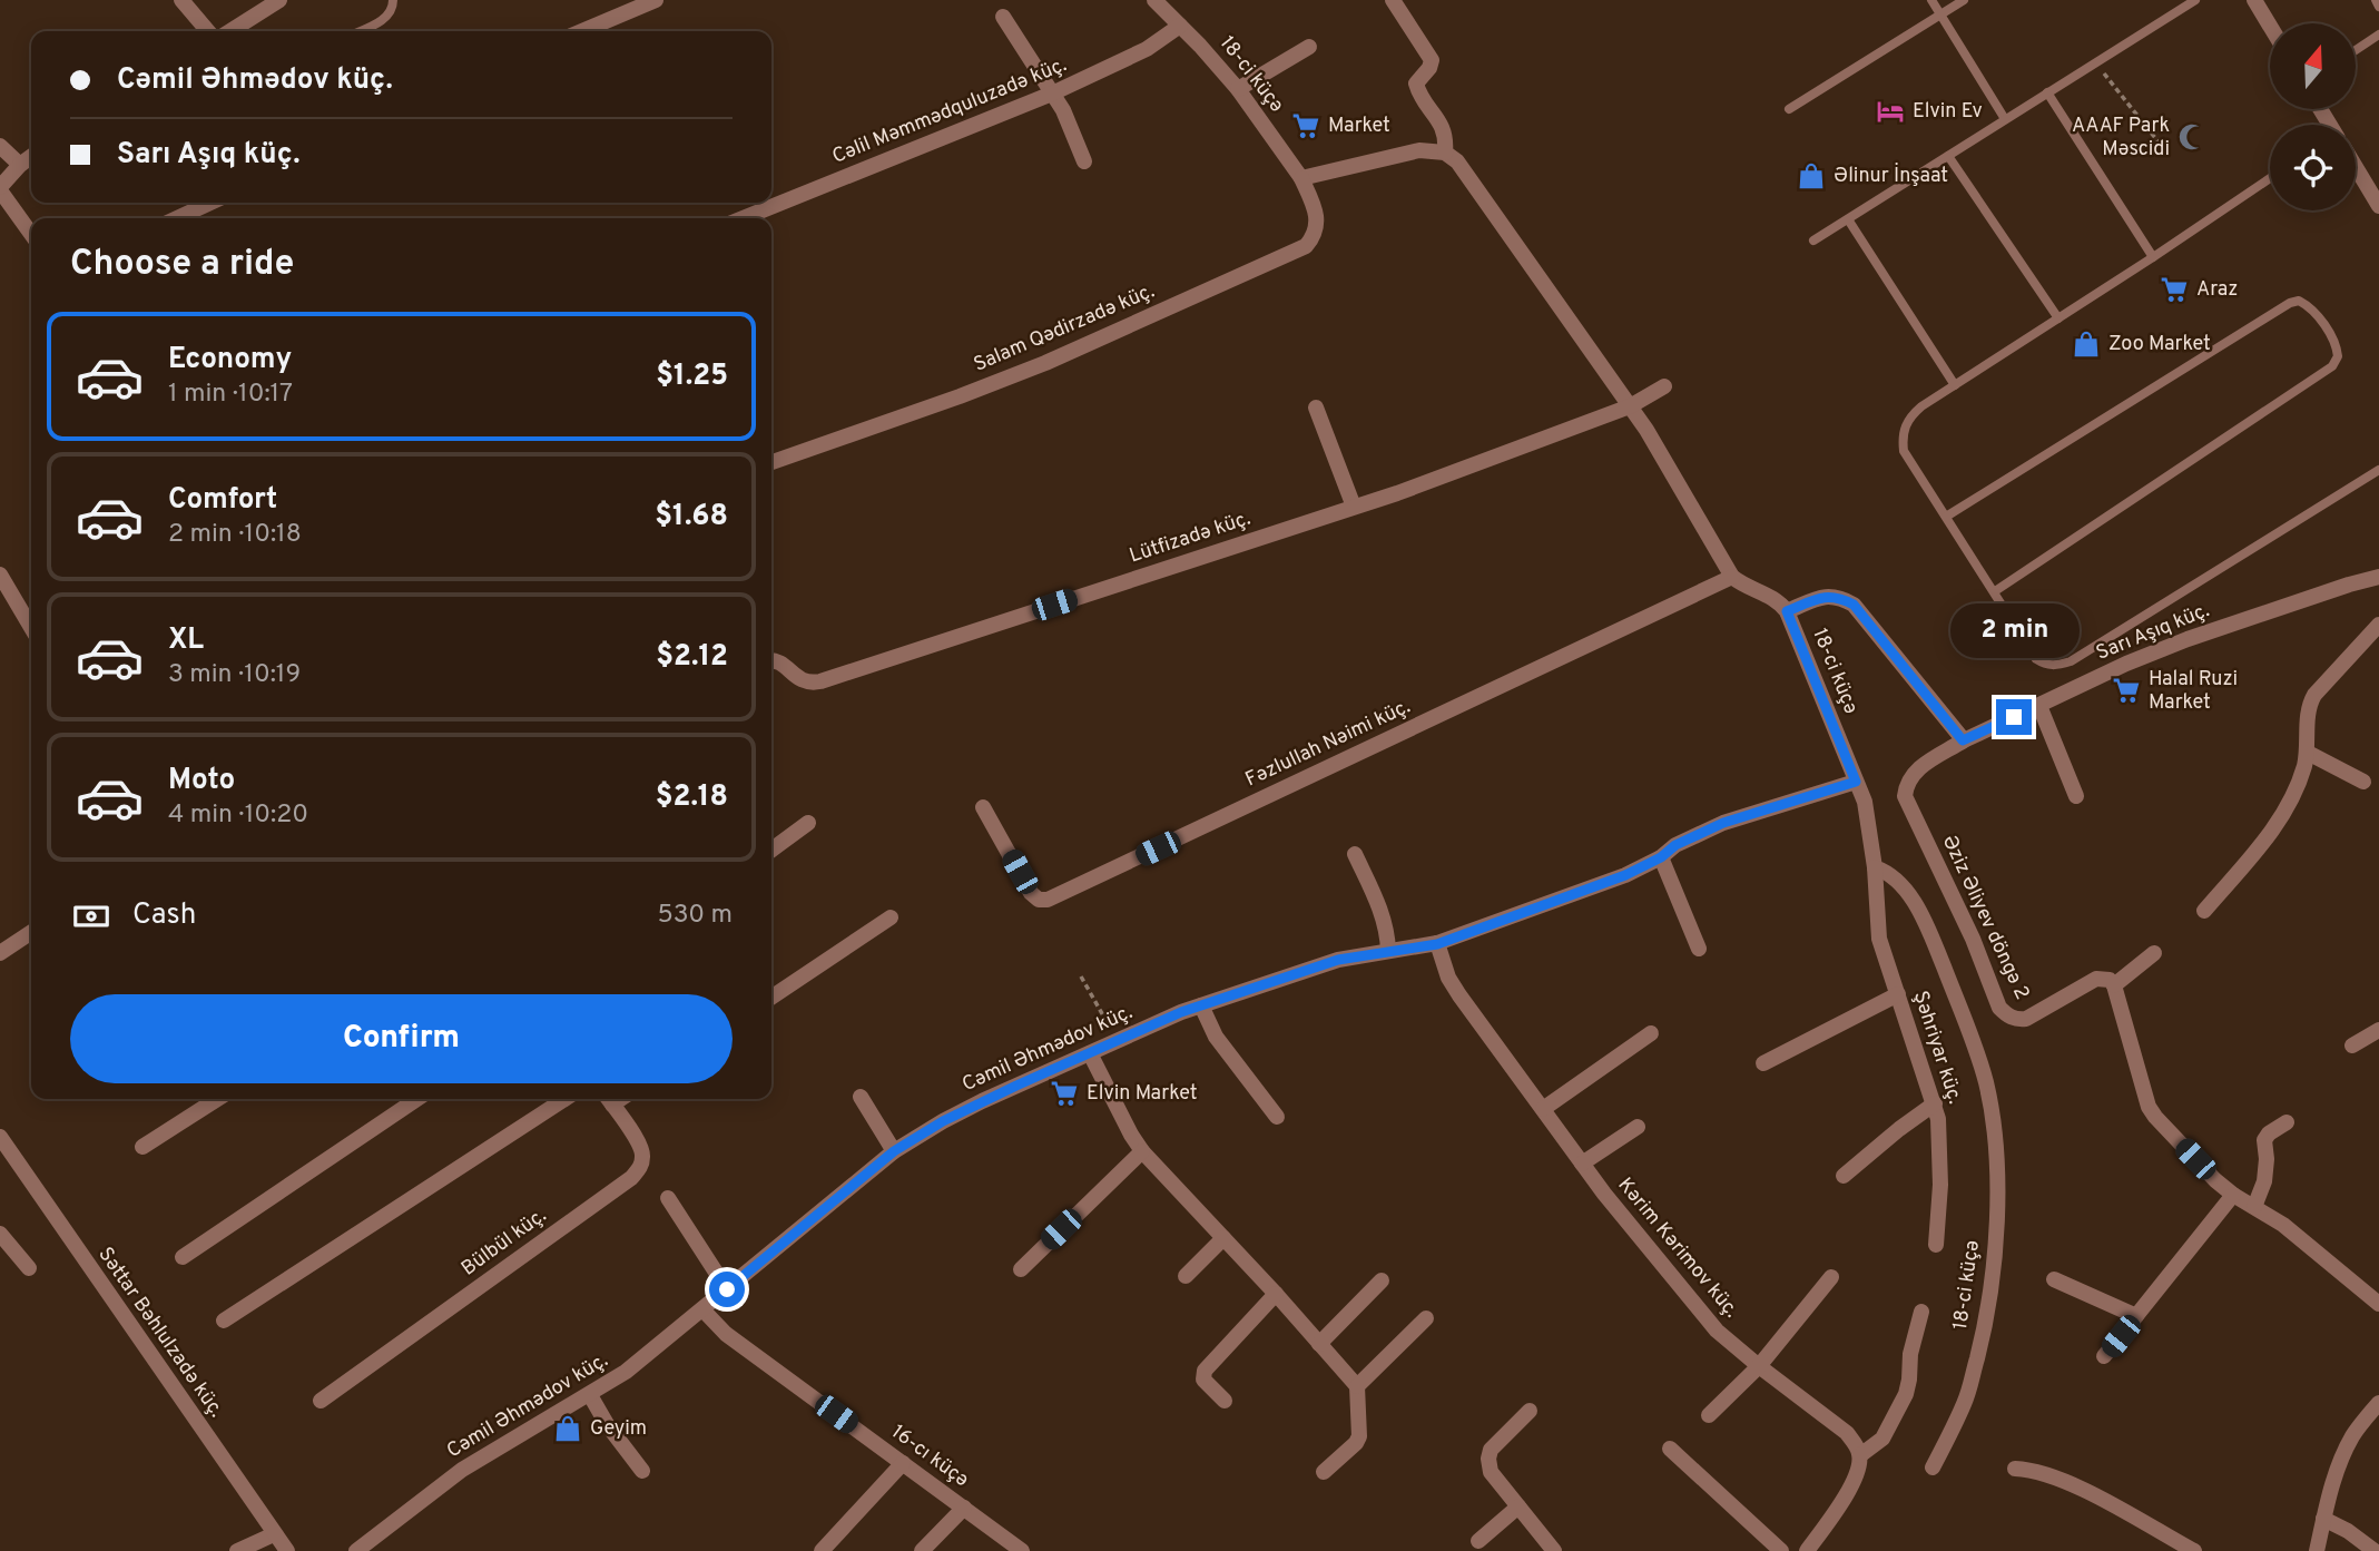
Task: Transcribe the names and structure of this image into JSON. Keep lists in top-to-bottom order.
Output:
{
  "streets": {
    "street": [
      "18-ci küçə",
      "Cəlil Məmmədquluzadə küç.",
      "Salam Qədirzadə küç.",
      "Lütfizadə küç.",
      "Sarı Aşıq küç.",
      "Fəzlullah Nəimi küç.",
      "Əziz Əliyev döngə 2",
      "Şəhriyar küç.",
      "Cəmil Əhmədov küç.",
      "Bülbül küç.",
      "Kərim Kərimov küç.",
      "Səttar Bəhlulzadə küç.",
      "16-cı küçə"
    ]
  },
  "crossings": [
    ["18-ci küçə", "Cəlil Məmmədquluzadə küç."],
    ["18-ci küçə", "Salam Qədirzadə küç."],
    ["18-ci küçə", "Şəhriyar küç."],
    ["18-ci küçə", "Cəmil Əhmədov küç."],
    ["Sarı Aşıq küç.", "Əziz Əliyev döngə 2"],
    ["Cəmil Əhmədov küç.", "Kərim Kərimov küç."],
    ["Cəmil Əhmədov küç.", "16-cı küçə"]
  ],
  "places": {
    "hotel": ["Elvin Ev"],
    "supermarket": [
      "Market",
      "Araz",
      "Halal Ruzi Market",
      "Elvin Market"
    ],
    "mosque": ["AAAF Park Məscidi"],
    "shop": ["Əlinur İnşaat", "Zoo Market", "Geyim"]
  },
  "north": "top",
  "page": {
    "banner": ["Cəmil Əhmədov küç.", "Sarı Aşıq küç."],
    "heading": "Choose a ride",
    "list": [
      {
        "name": "Economy",
        "note": "1 min · 10:17",
        "value": "$1.25"
      },
      {
        "name": "Comfort",
        "note": "2 min · 10:18",
        "value": "$1.68"
      },
      {
        "name": "XL",
        "note": "3 min · 10:19",
        "value": "$2.12"
      },
      {
        "name": "Moto",
        "note": "4 min · 10:20",
        "value": "$2.18"
      }
    ],
    "bubble": "2 min",
    "pay": ["Cash", "530 m"],
    "buttons": "Confirm"
  }
}
